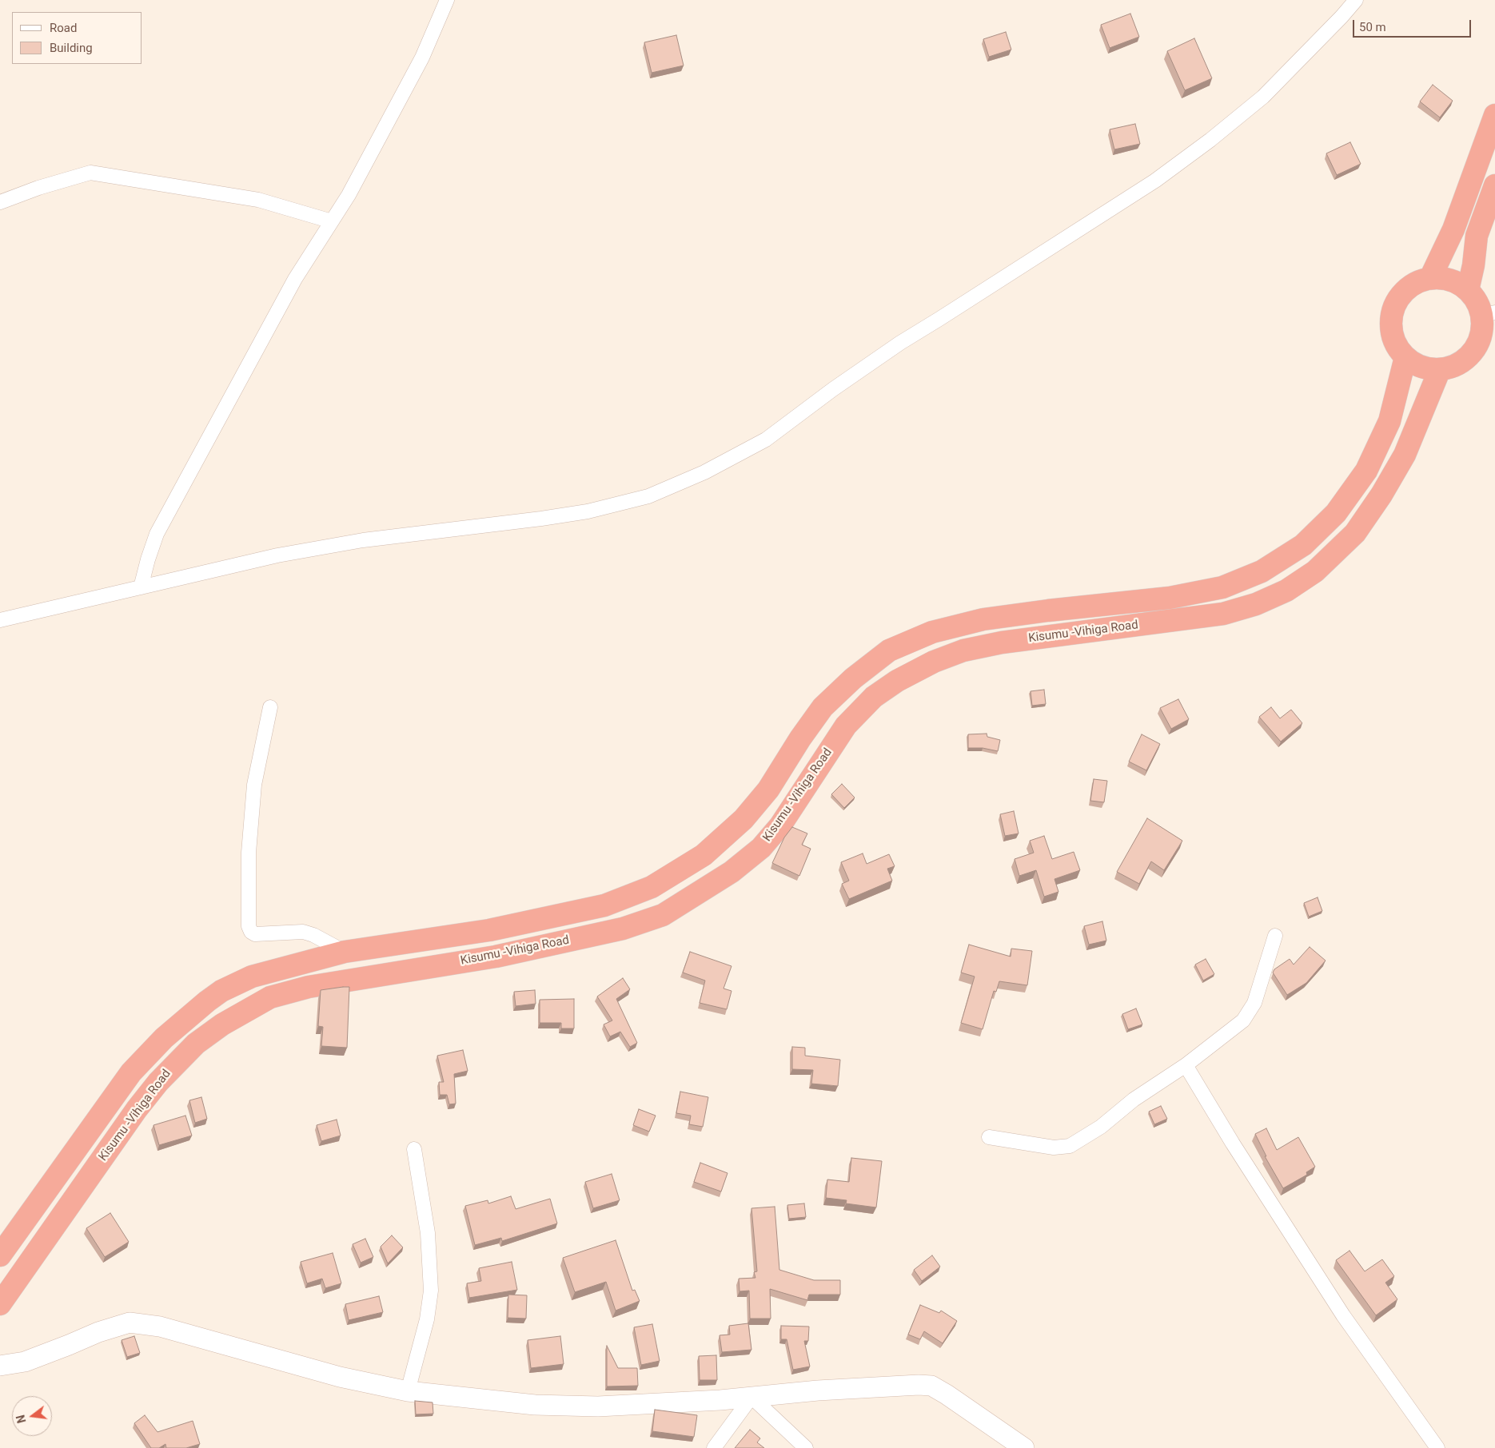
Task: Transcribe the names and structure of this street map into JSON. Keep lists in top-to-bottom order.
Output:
{
  "streets": {
    "highway": ["Kisumu -Vihiga Road"]
  },
  "legend": ["Road", "Building"],
  "scale_bar": "50 m",
  "north": "left"
}
